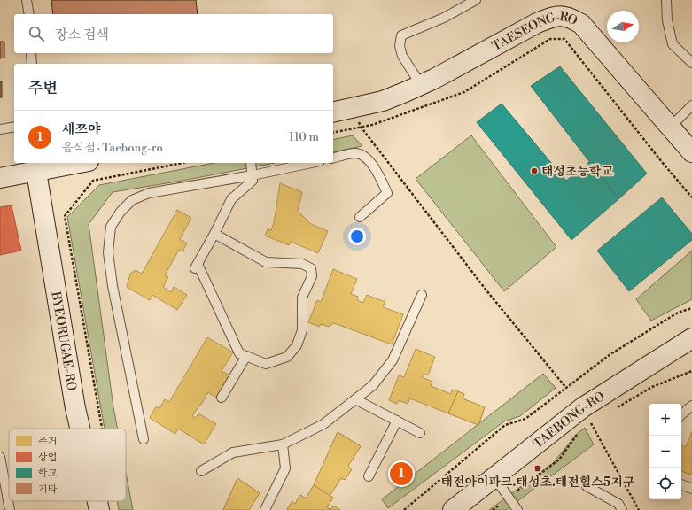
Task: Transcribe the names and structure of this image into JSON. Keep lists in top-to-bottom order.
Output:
{
  "streets": {
    "street": ["TAESEONG-RO", "BYEORUGAE-RO", "TAEBONG-RO"]
  },
  "places": {
    "other": ["태성초등학교"],
    "transit": ["태전아이파크.태성초.태전힐스5지구"]
  },
  "legend": [
    "주거",
    "상업",
    "학교",
    "기타"
  ],
  "north": "right",
  "page": {
    "search": "장소 검색",
    "heading": "주변",
    "list": [
      {
        "mark": "1",
        "name": "세쯔야",
        "note": "음식점 · Taebong-ro",
        "value": "110 m"
      }
    ],
    "map_buttons": ["+", "−"],
    "pins": "1"
  }
}
